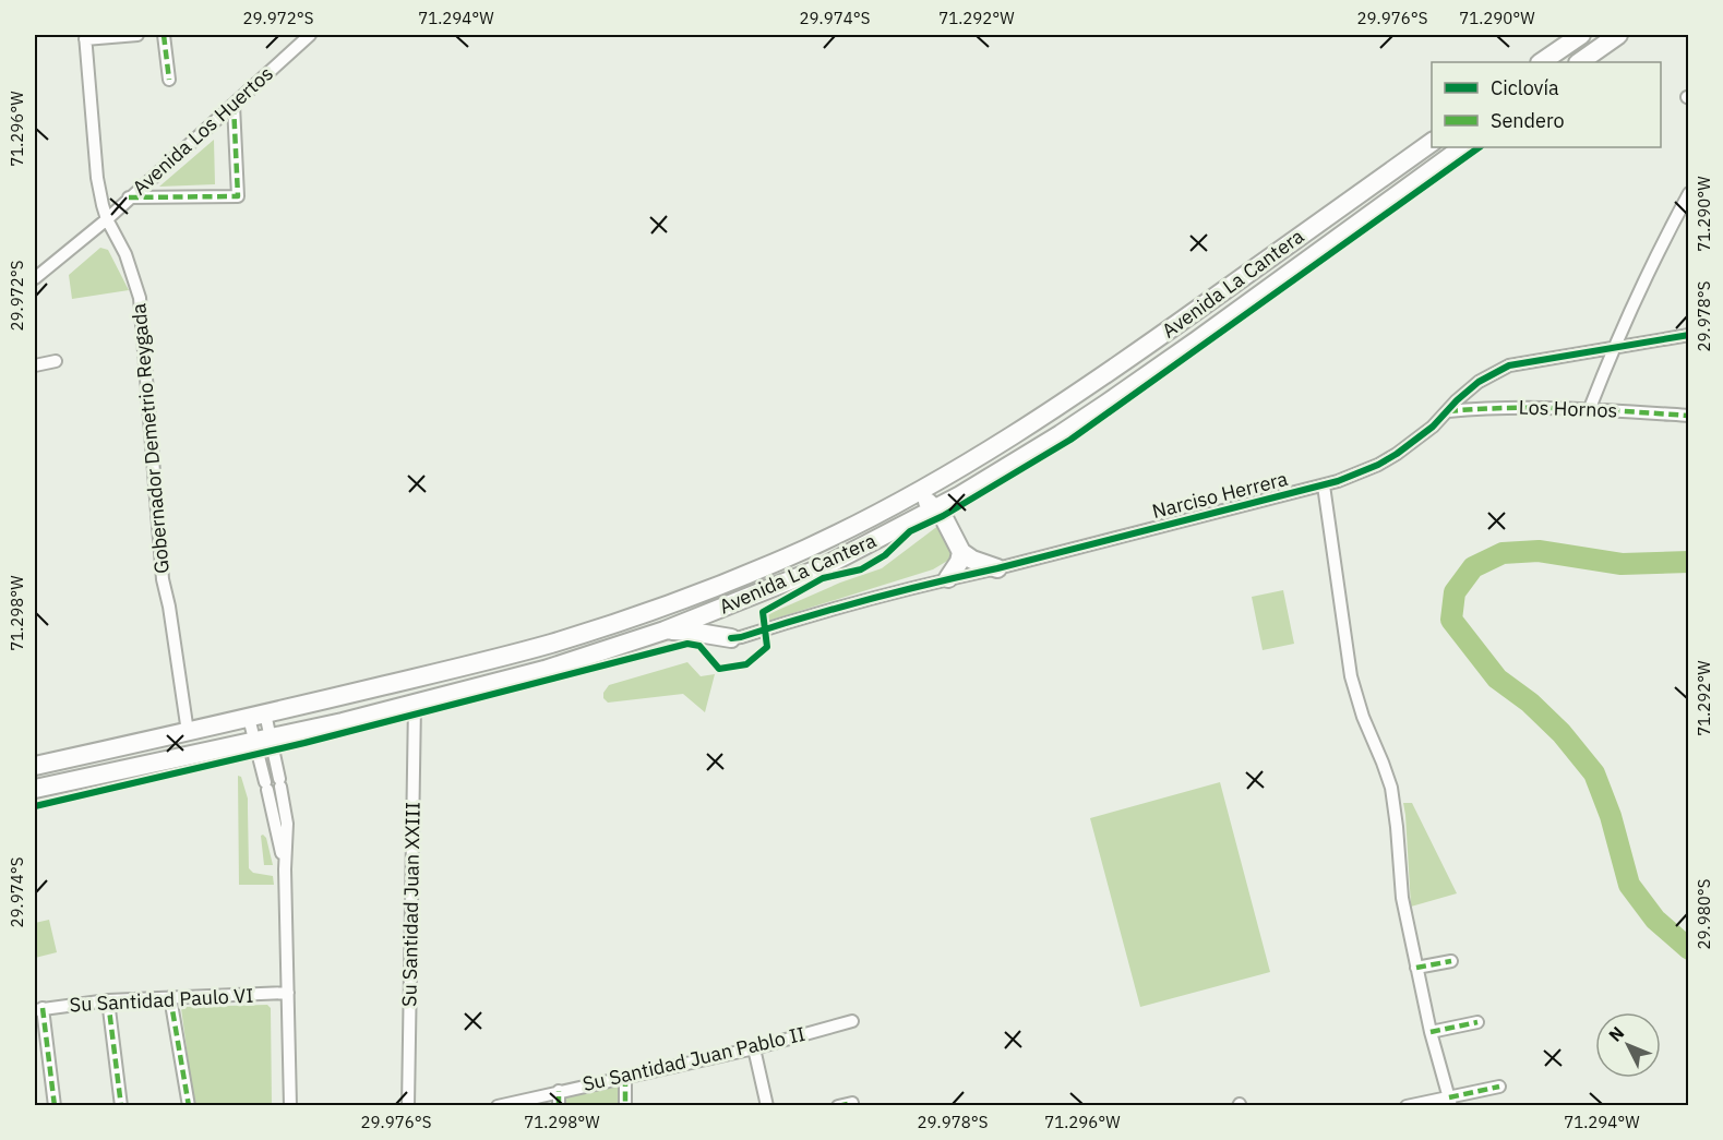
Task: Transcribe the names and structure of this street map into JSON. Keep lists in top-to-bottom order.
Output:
{
  "streets": {
    "highway": ["Avenida La Cantera"],
    "street": [
      "Avenida Los Huertos",
      "Los Hornos",
      "Gobernador Demetrio Reygada",
      "Narciso Herrera",
      "Su Santidad Juan XXIII",
      "Su Santidad Paulo VI",
      "Su Santidad Juan Pablo II"
    ]
  },
  "crossings": [
    ["Avenida Los Huertos", "Gobernador Demetrio Reygada"],
    ["Avenida La Cantera", "Gobernador Demetrio Reygada"],
    ["Avenida La Cantera", "Su Santidad Juan XXIII"],
    ["Los Hornos", "Narciso Herrera"]
  ],
  "legend": ["Ciclovía", "Sendero"],
  "north": "top left",
  "coordinates": [
    "29.972°S",
    "71.294°W",
    "29.974°S",
    "71.292°W",
    "29.976°S",
    "71.290°W",
    "71.296°W",
    "29.978°S",
    "71.298°W",
    "29.980°S"
  ]
}
